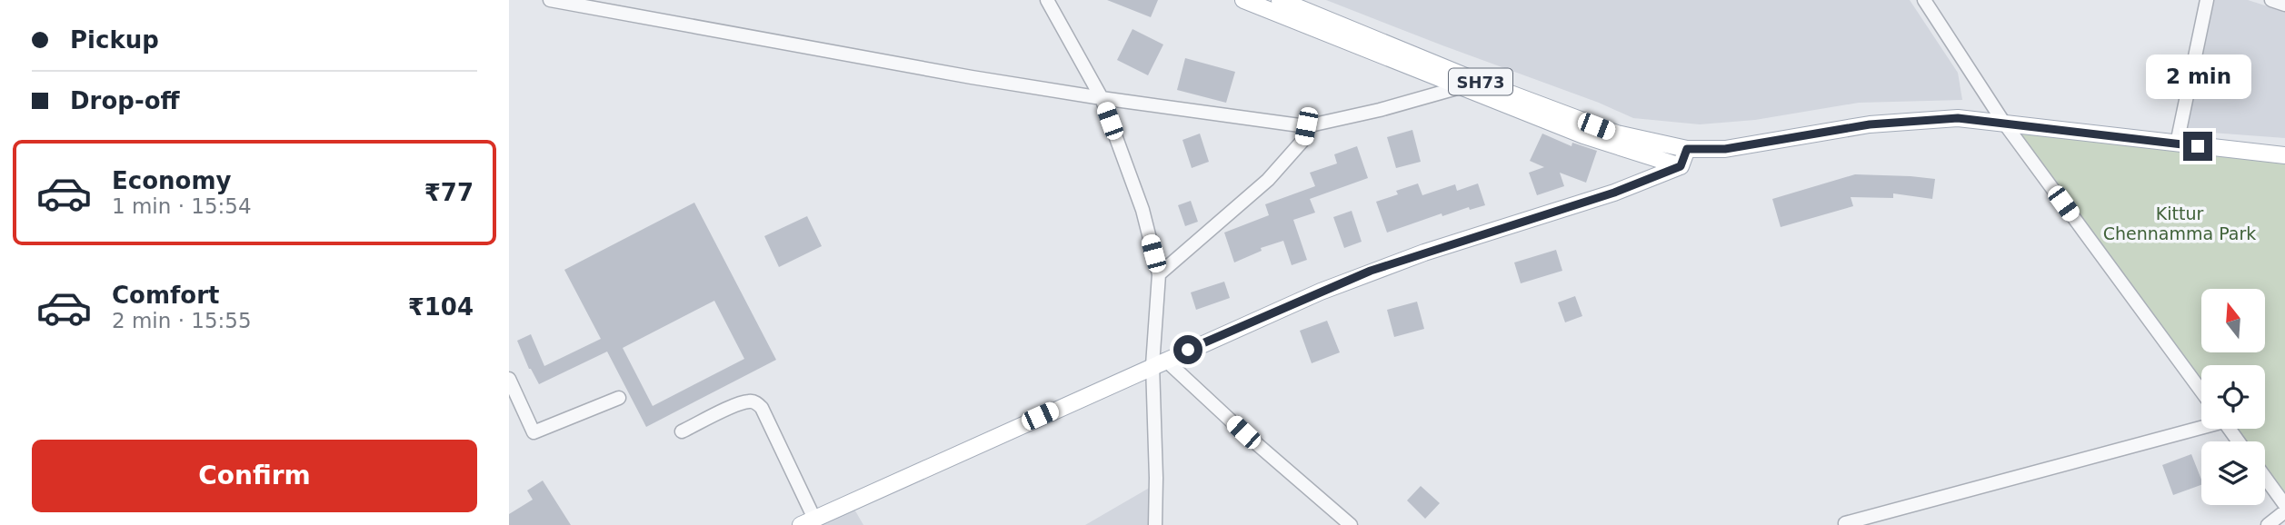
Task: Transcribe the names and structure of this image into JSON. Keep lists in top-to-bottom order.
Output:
{
  "streets": {
    "main road": ["SH73"]
  },
  "parks": ["Kittur Chennamma Park"],
  "north": "top",
  "page": {
    "banner": ["Pickup", "Drop-off"],
    "bubble": "2 min",
    "list": [
      {
        "name": "Economy",
        "note": "1 min · 15:54",
        "value": "₹77"
      },
      {
        "name": "Comfort",
        "note": "2 min · 15:55",
        "value": "₹104"
      }
    ],
    "buttons": "Confirm"
  }
}
